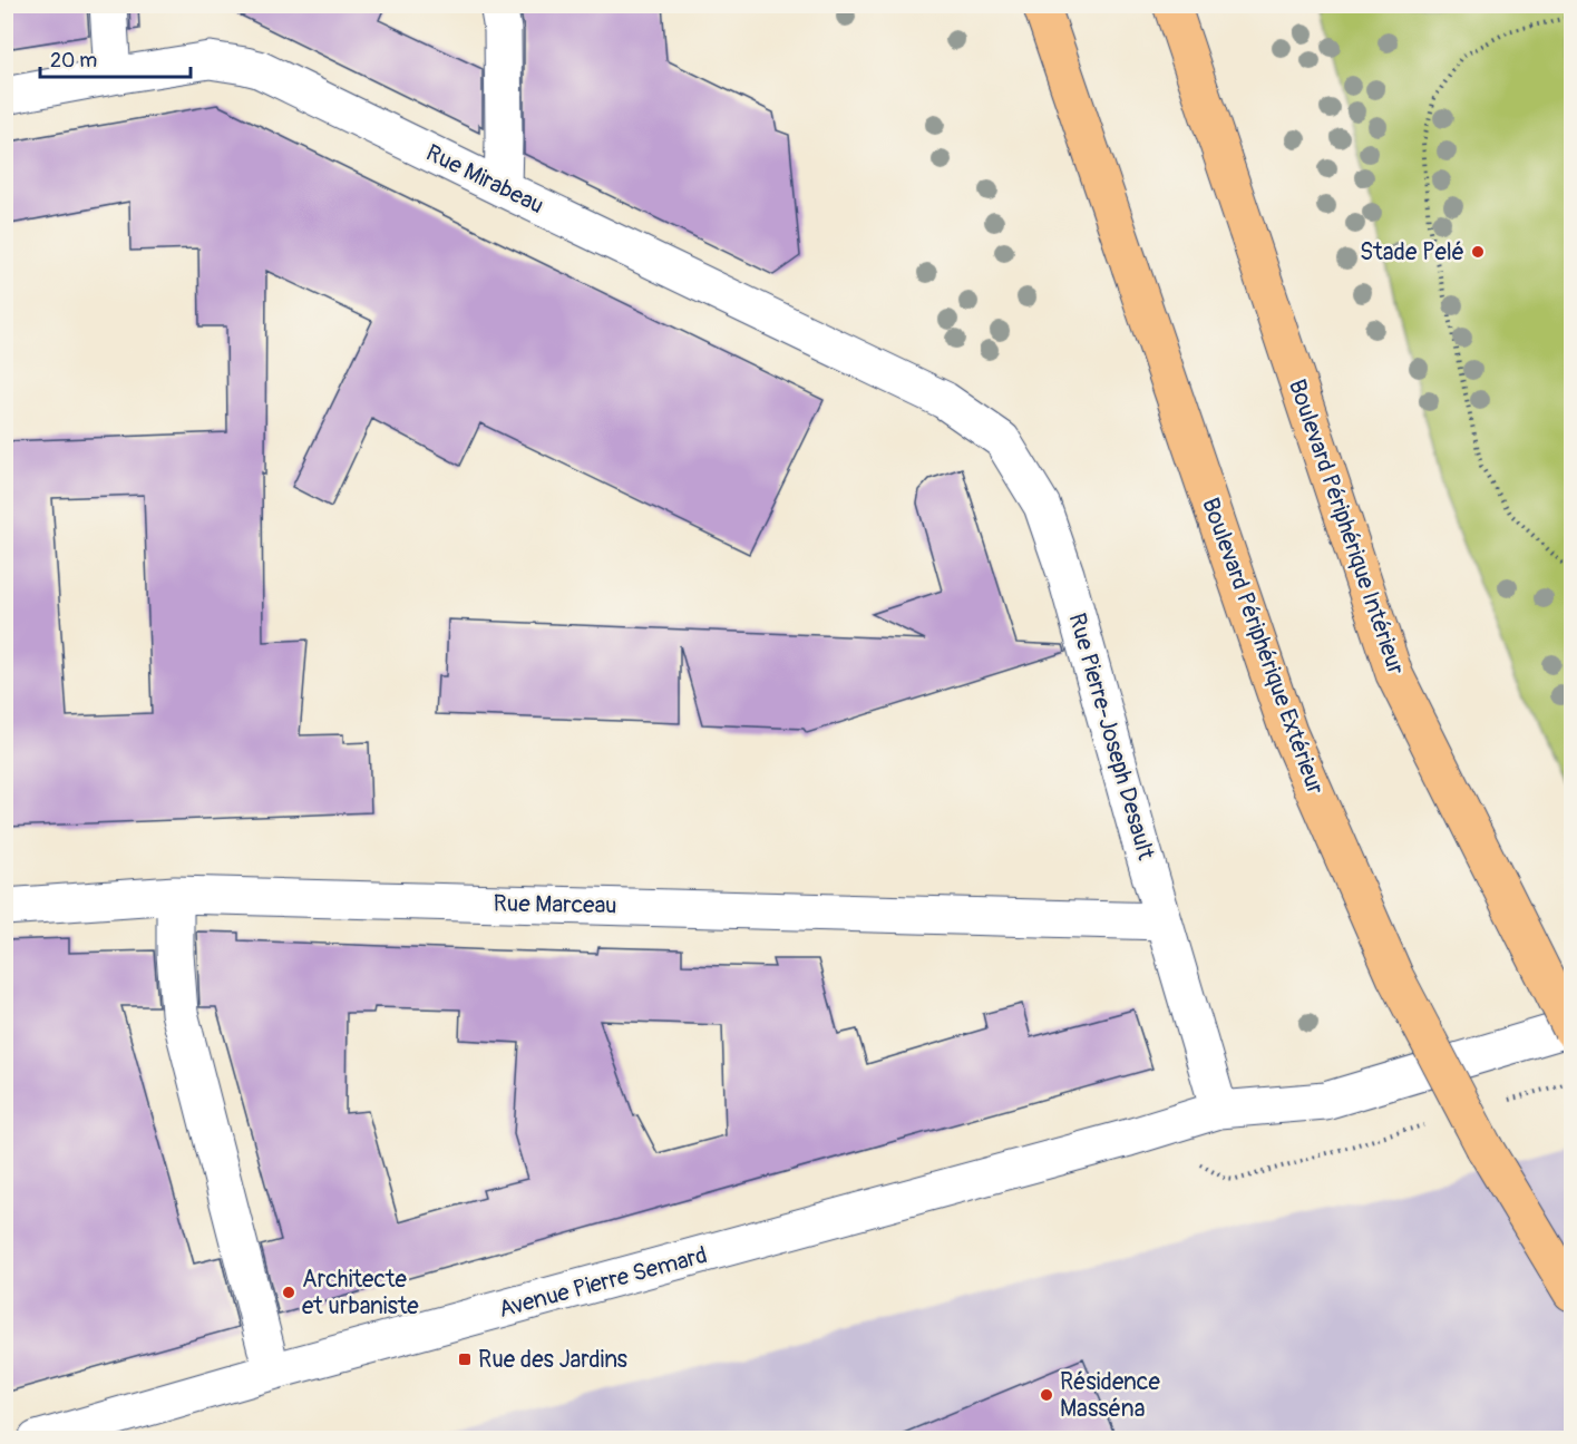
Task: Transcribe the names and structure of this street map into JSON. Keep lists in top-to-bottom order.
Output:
{
  "streets": {
    "highway": ["Boulevard Périphérique Intérieur", "Boulevard Périphérique Extérieur"],
    "street": [
      "Rue Mirabeau",
      "Rue Pierre-Joseph Desault",
      "Rue Marceau",
      "Avenue Pierre Semard"
    ]
  },
  "crossings": [
    ["Rue Mirabeau", "Rue Pierre-Joseph Desault"],
    ["Boulevard Périphérique Intérieur", "Avenue Pierre Semard"],
    ["Rue Pierre-Joseph Desault", "Rue Marceau"],
    ["Rue Pierre-Joseph Desault", "Avenue Pierre Semard"]
  ],
  "places": {
    "other": ["Stade Pelé", "Architecte et urbaniste", "Résidence Masséna"],
    "transit": ["Rue des Jardins"]
  },
  "scale_bar": "20 m"
}
